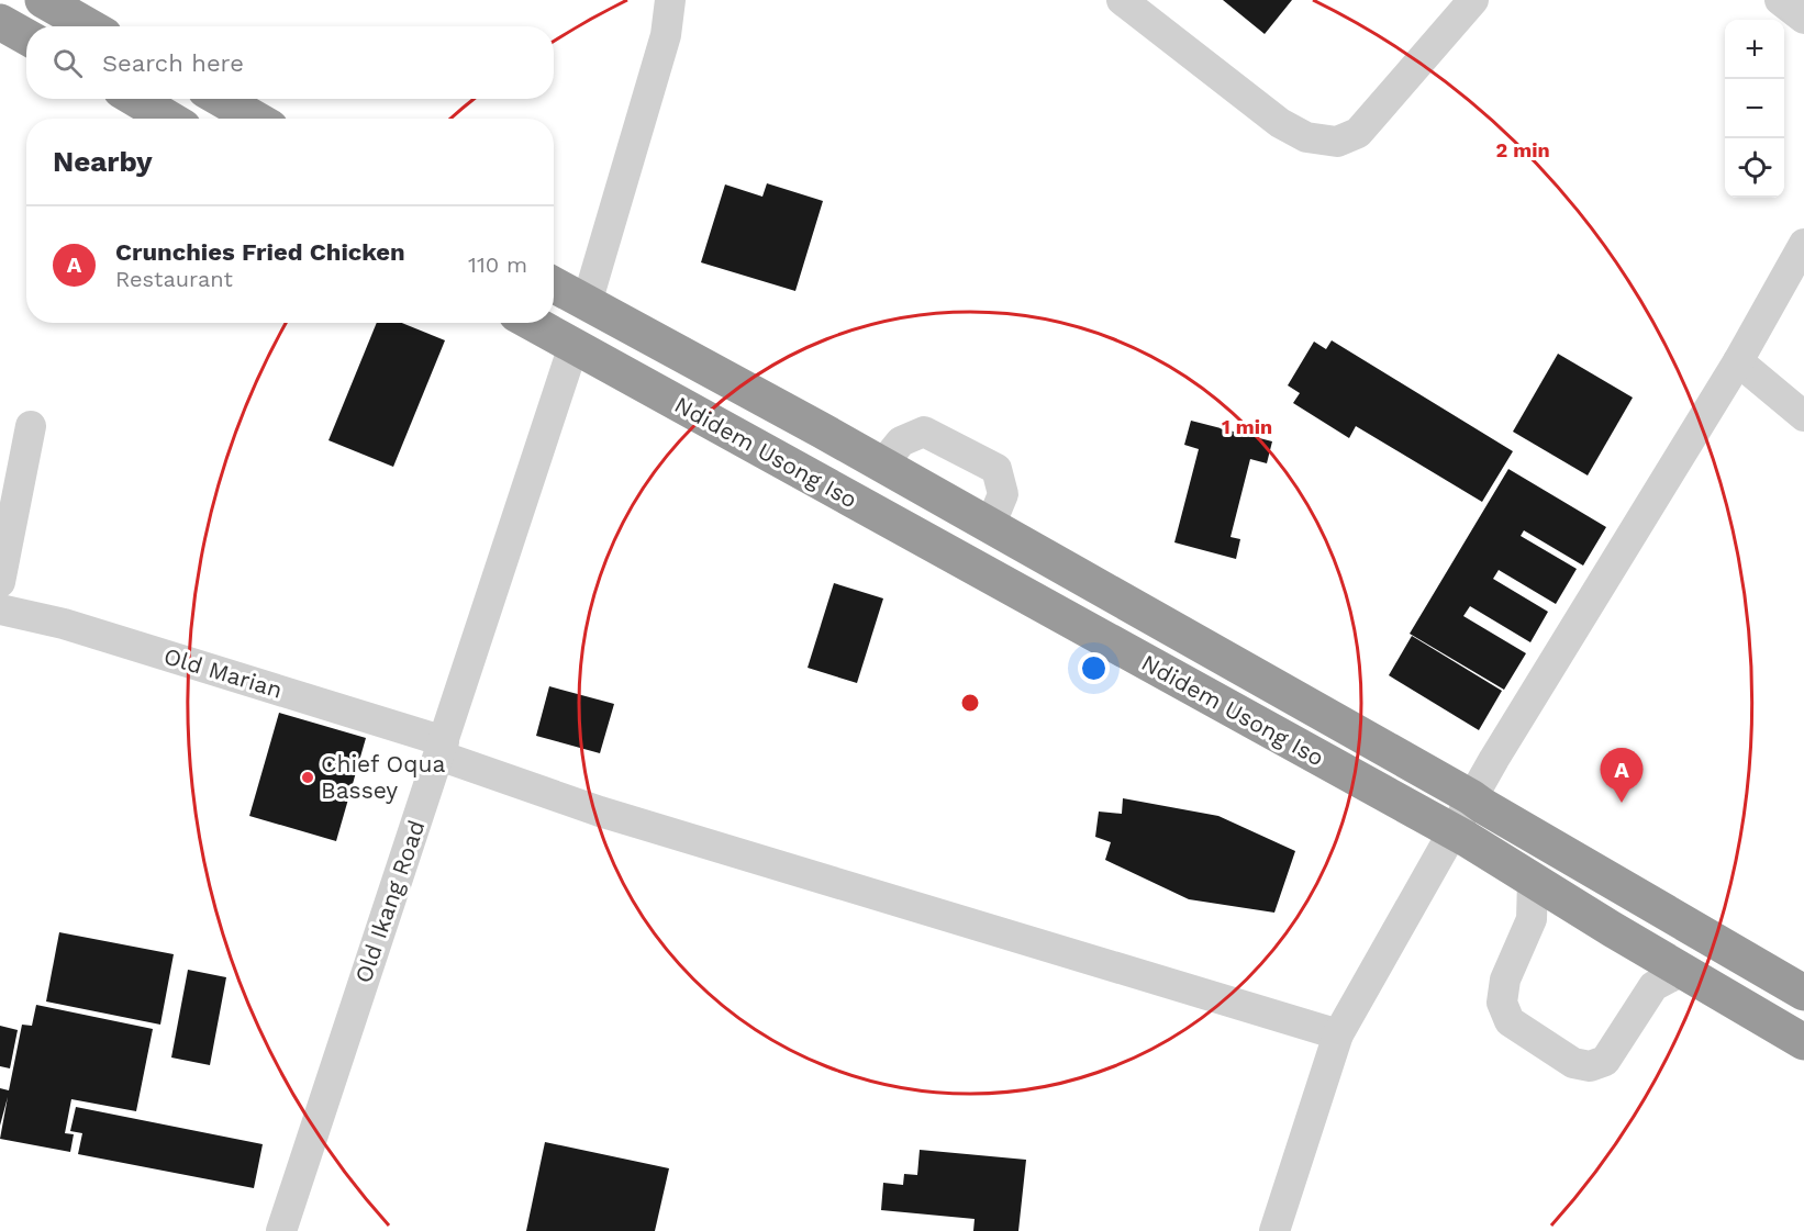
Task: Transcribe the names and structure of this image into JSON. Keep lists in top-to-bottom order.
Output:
{
  "streets": {
    "highway": ["Ndidem Usong Iso"],
    "street": ["Old Marian", "Old Ikang Road"]
  },
  "crossings": [
    ["Ndidem Usong Iso", "Old Ikang Road"],
    ["Old Marian", "Old Ikang Road"]
  ],
  "places": ["Chief Oqua Bassey"],
  "page": {
    "map_buttons": ["+", "−"],
    "search": "Search here",
    "heading": "Nearby",
    "list": [
      {
        "mark": "A",
        "name": "Crunchies Fried Chicken",
        "note": "Restaurant",
        "value": "110 m"
      }
    ],
    "pins": "A"
  },
  "rings": ["2 min", "1 min"]
}
